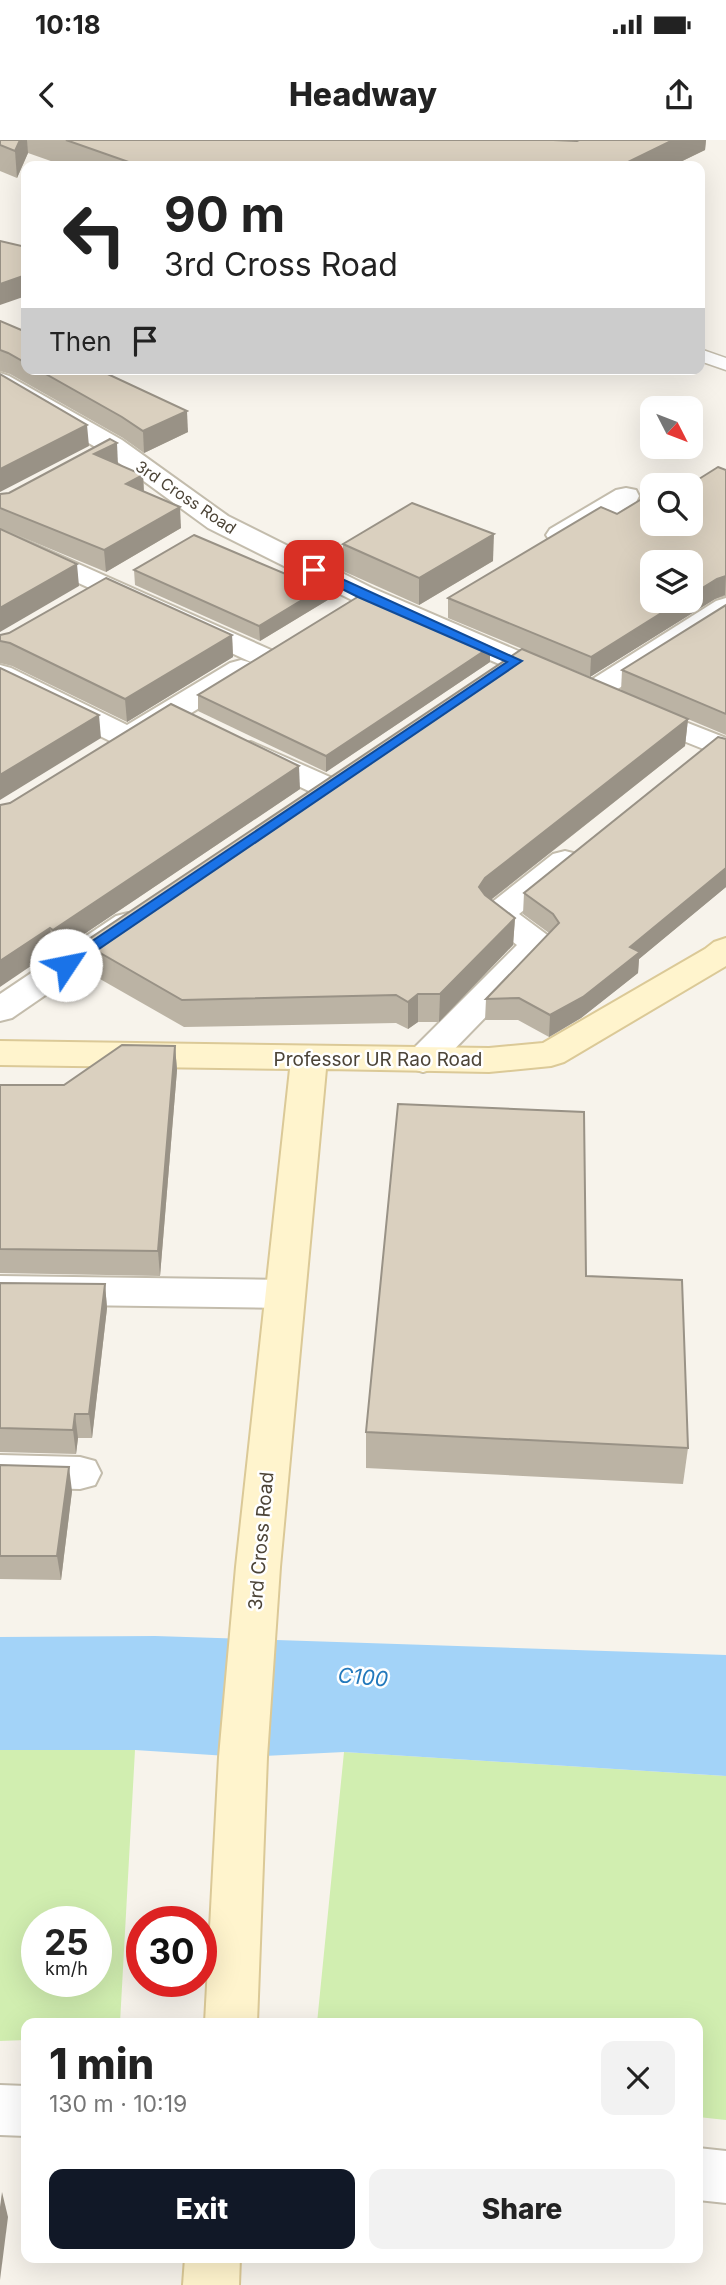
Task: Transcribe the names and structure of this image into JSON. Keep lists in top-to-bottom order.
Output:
{
  "streets": {
    "street": ["3rd Cross Road", "Professor UR Rao Road"]
  },
  "crossings": [
    ["3rd Cross Road", "Professor UR Rao Road"]
  ],
  "water": ["C100"],
  "north": "bottom right",
  "page": {
    "status": "10:18",
    "header": "Headway",
    "turn": ["90 m", "3rd Cross Road"],
    "then": "Then",
    "speed": "25 km/h",
    "limit": "30",
    "heading": ["1 min", "130 m · 10:19"],
    "buttons": ["Exit", "Share"]
  }
}
